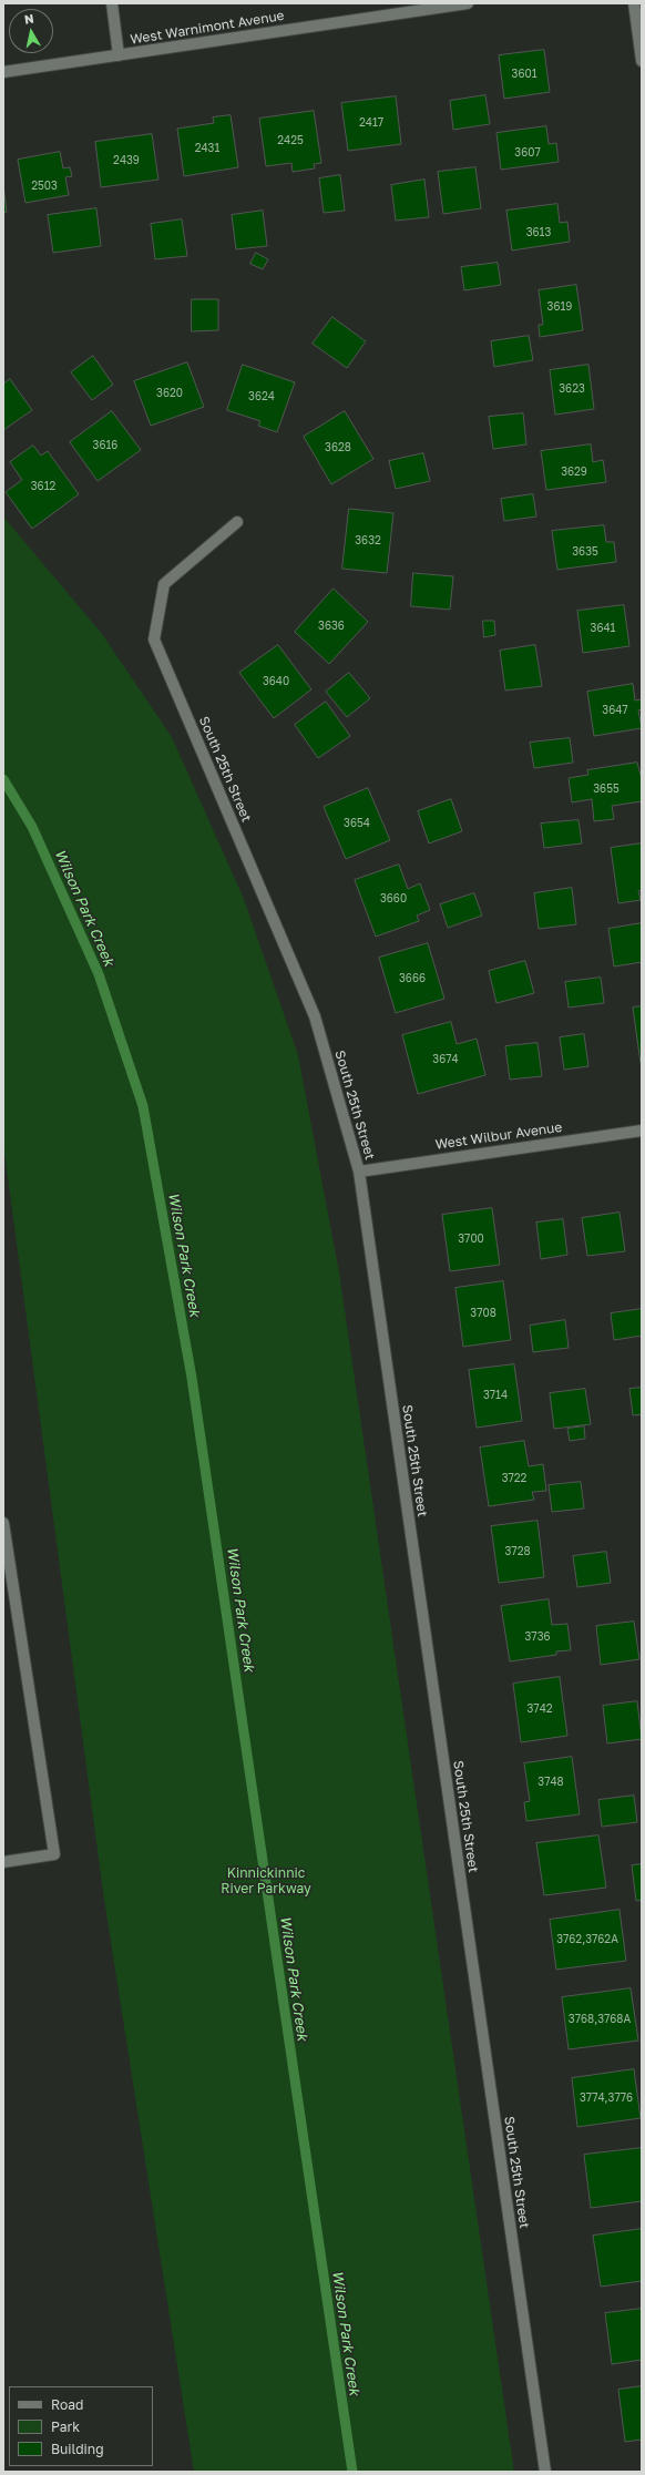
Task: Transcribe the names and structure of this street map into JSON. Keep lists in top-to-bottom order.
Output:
{
  "streets": {
    "street": ["West Warnimont Avenue", "South 25th Street", "West Wilbur Avenue"]
  },
  "crossings": [
    ["South 25th Street", "West Wilbur Avenue"]
  ],
  "water": ["Wilson Park Creek"],
  "parks": ["Kinnickinnic River Parkway"],
  "house_numbers": [
    "3601",
    "2417",
    "2425",
    "2431",
    "3607",
    "2439",
    "2503",
    "3613",
    "3619",
    "3623",
    "3620",
    "3624",
    "3616",
    "3628",
    "3629",
    "3612",
    "3632",
    "3635",
    "3636",
    "3641",
    "3640",
    "3647",
    "3655",
    "3654",
    "3660",
    "3666",
    "3674",
    "3700",
    "3708",
    "3714",
    "3722",
    "3728",
    "3736",
    "3742",
    "3748",
    "3762,3762A",
    "3768,3768A",
    "3774,3776"
  ],
  "legend": ["Road", "Park", "Building"],
  "north": "top"
}
